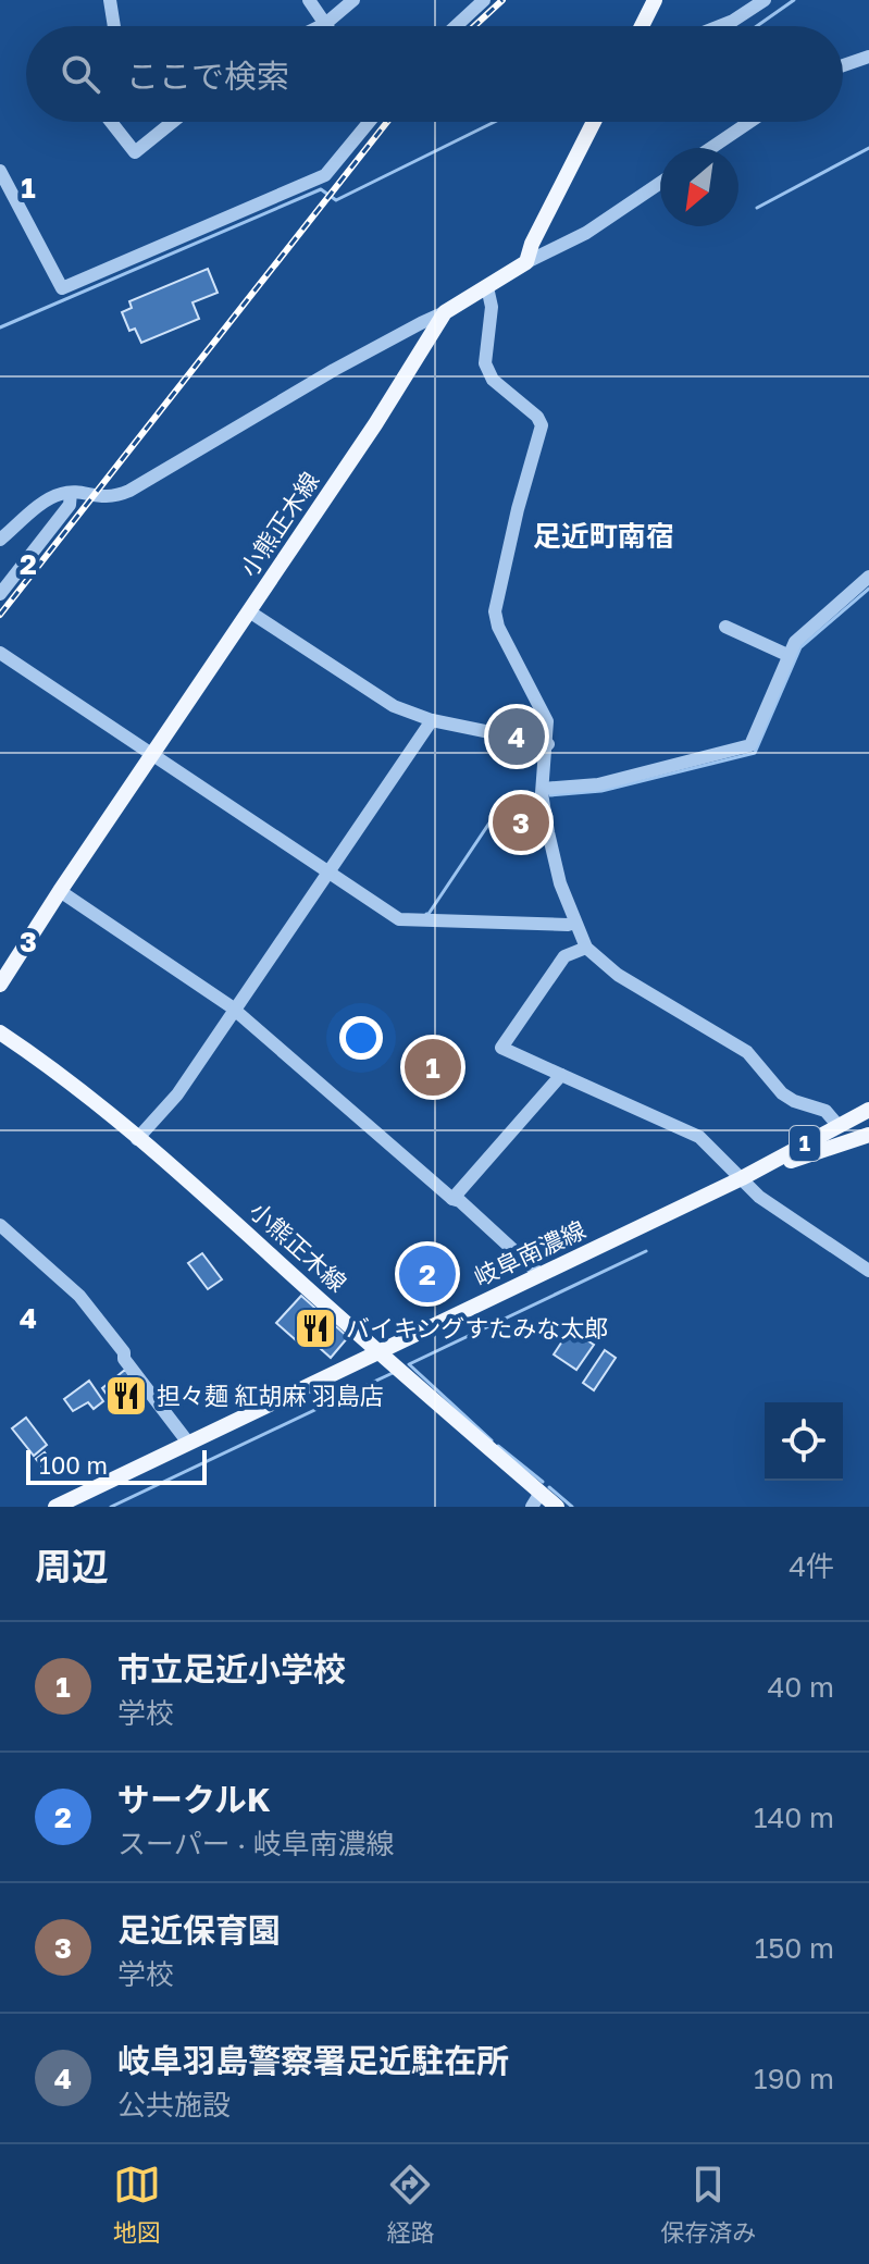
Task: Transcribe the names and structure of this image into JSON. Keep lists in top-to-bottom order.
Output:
{
  "streets": {
    "main road": ["小熊正木線", "1", "岐阜南濃線"]
  },
  "crossings": [
    ["小熊正木線", "岐阜南濃線"]
  ],
  "districts": ["足近町南宿"],
  "places": {
    "restaurant": ["バイキングすたみな太郎", "担々麺 紅胡麻 羽島店"]
  },
  "scale_bar": "100 m",
  "north": "bottom left",
  "page": {
    "search": "ここで検索",
    "pins": [
      "4",
      "3",
      "1",
      "2"
    ],
    "scale": "100 m",
    "heading": ["周辺", "4件"],
    "list": [
      {
        "mark": "1",
        "name": "市立足近小学校",
        "note": "学校",
        "value": "40 m"
      },
      {
        "mark": "2",
        "name": "サークルK",
        "note": "スーパー · 岐阜南濃線",
        "value": "140 m"
      },
      {
        "mark": "3",
        "name": "足近保育園",
        "note": "学校",
        "value": "150 m"
      },
      {
        "mark": "4",
        "name": "岐阜羽島警察署足近駐在所",
        "note": "公共施設",
        "value": "190 m"
      }
    ],
    "nav": ["地図", "経路", "保存済み"]
  },
  "grid": {
    "rows": [
      "1",
      "2",
      "3",
      "4"
    ]
  }
}
